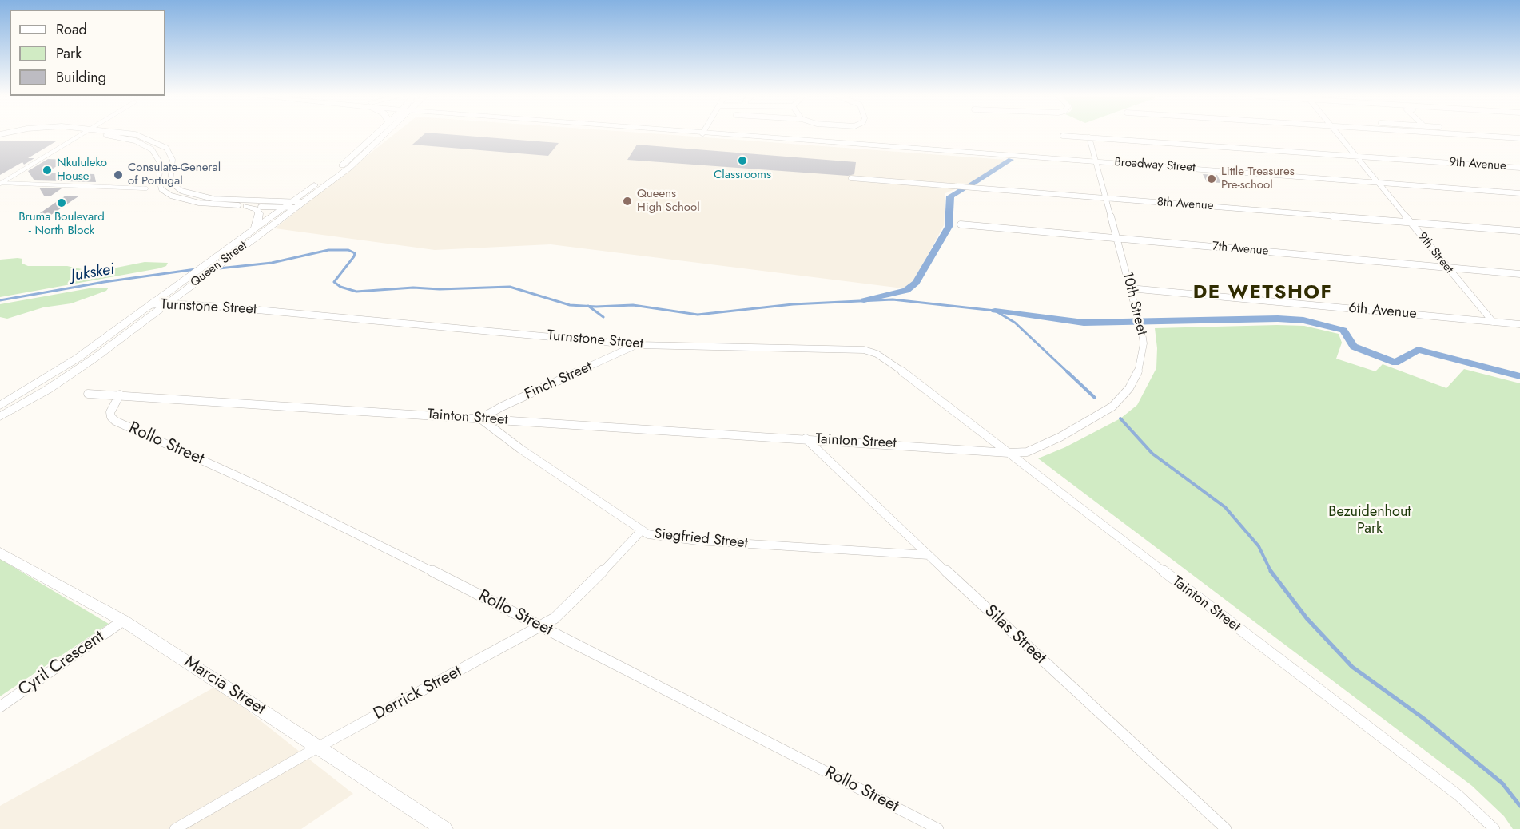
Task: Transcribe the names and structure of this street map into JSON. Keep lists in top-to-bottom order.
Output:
{
  "streets": {
    "main road": ["Broadway Street", "Queen Street", "Marcia Street"],
    "street": [
      "9th Avenue",
      "8th Avenue",
      "7th Avenue",
      "9th Street",
      "10th Street",
      "Turnstone Street",
      "6th Avenue",
      "Finch Street",
      "Tainton Street",
      "Rollo Street",
      "Siegfried Street",
      "Silas Street",
      "Cyril Crescent",
      "Derrick Street"
    ]
  },
  "crossings": [
    ["9th Avenue", "9th Street"],
    ["9th Avenue", "10th Street"],
    ["Broadway Street", "9th Street"],
    ["Broadway Street", "10th Street"],
    ["8th Avenue", "9th Street"],
    ["8th Avenue", "10th Street"],
    ["7th Avenue", "9th Street"],
    ["7th Avenue", "10th Street"],
    ["9th Street", "6th Avenue"],
    ["Queen Street", "Turnstone Street"],
    ["10th Street", "Turnstone Street"],
    ["10th Street", "6th Avenue"],
    ["10th Street", "Tainton Street"],
    ["Turnstone Street", "Finch Street"],
    ["Turnstone Street", "Tainton Street"],
    ["Finch Street", "Tainton Street"],
    ["Finch Street", "Siegfried Street"],
    ["Tainton Street", "Rollo Street"],
    ["Tainton Street", "Siegfried Street"],
    ["Tainton Street", "Silas Street"],
    ["Rollo Street", "Derrick Street"],
    ["Siegfried Street", "Silas Street"],
    ["Siegfried Street", "Derrick Street"],
    ["Cyril Crescent", "Marcia Street"],
    ["Marcia Street", "Derrick Street"]
  ],
  "districts": ["DE WETSHOF"],
  "water": ["Jukskei"],
  "parks": ["Bezuidenhout Park"],
  "places": [
    "Classrooms",
    "Nkululeko House",
    "Consulate-General of Portugal",
    "Little Treasures Pre-school",
    "Queens High School",
    "Bruma Boulevard - North Block"
  ],
  "legend": ["Road", "Park", "Building"]
}
